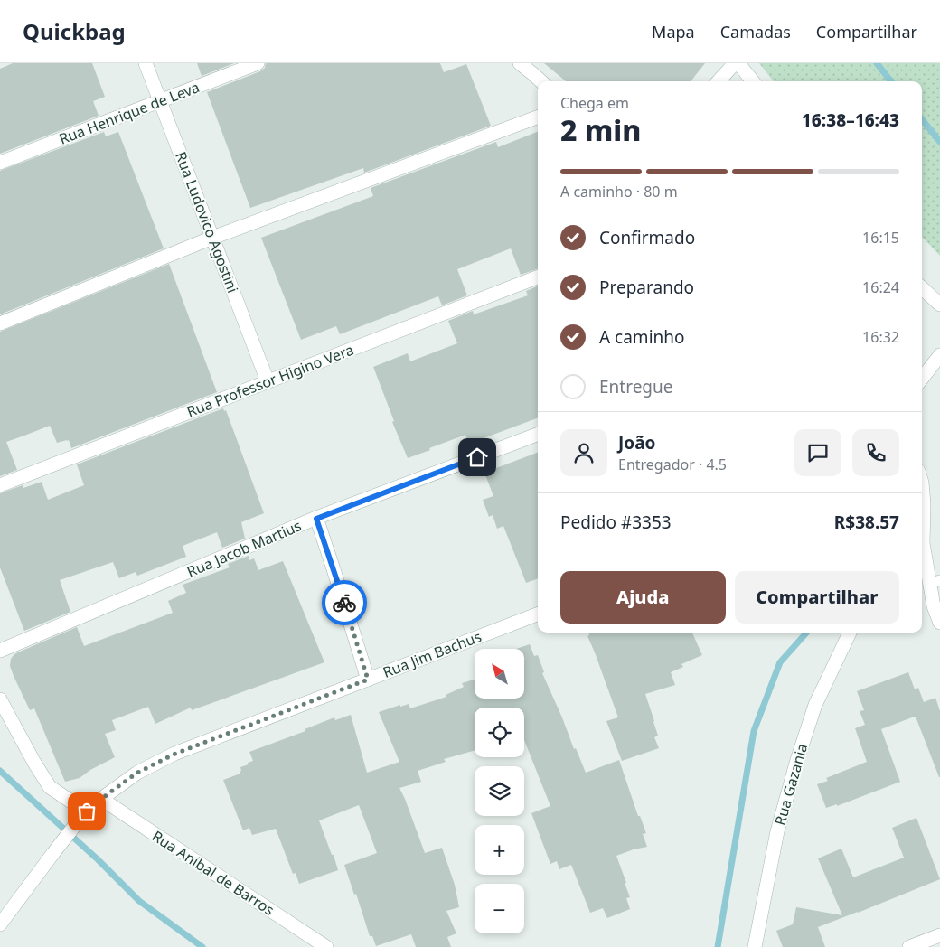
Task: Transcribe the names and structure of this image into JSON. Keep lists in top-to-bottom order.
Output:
{
  "streets": {
    "street": [
      "Rua Henrique de Leva",
      "Rua Ludovico Agostini",
      "Rua Professor Higino Vera",
      "Rua Jacob Martius",
      "Rua Jim Bachus",
      "Rua Gazania",
      "Rua Aníbal de Barros"
    ]
  },
  "crossings": [
    ["Rua Henrique de Leva", "Rua Ludovico Agostini"],
    ["Rua Ludovico Agostini", "Rua Professor Higino Vera"],
    ["Rua Jim Bachus", "Rua Aníbal de Barros"]
  ],
  "north": "top left",
  "page": {
    "header": "Quickbag",
    "nav": ["Mapa", "Camadas", "Compartilhar"],
    "heading": ["2 min", "Chega em", "16:38–16:43"],
    "panel": [
      "João",
      "Entregador · 4.5",
      "Pedido #3353",
      "R$38.57"
    ],
    "bar": "A caminho · 80 m",
    "list": [
      ["Confirmado", "16:15"],
      ["Preparando", "16:24"],
      ["A caminho", "16:32"],
      "Entregue"
    ],
    "buttons": ["Ajuda", "Compartilhar"],
    "map_buttons": ["+", "−"]
  }
}
